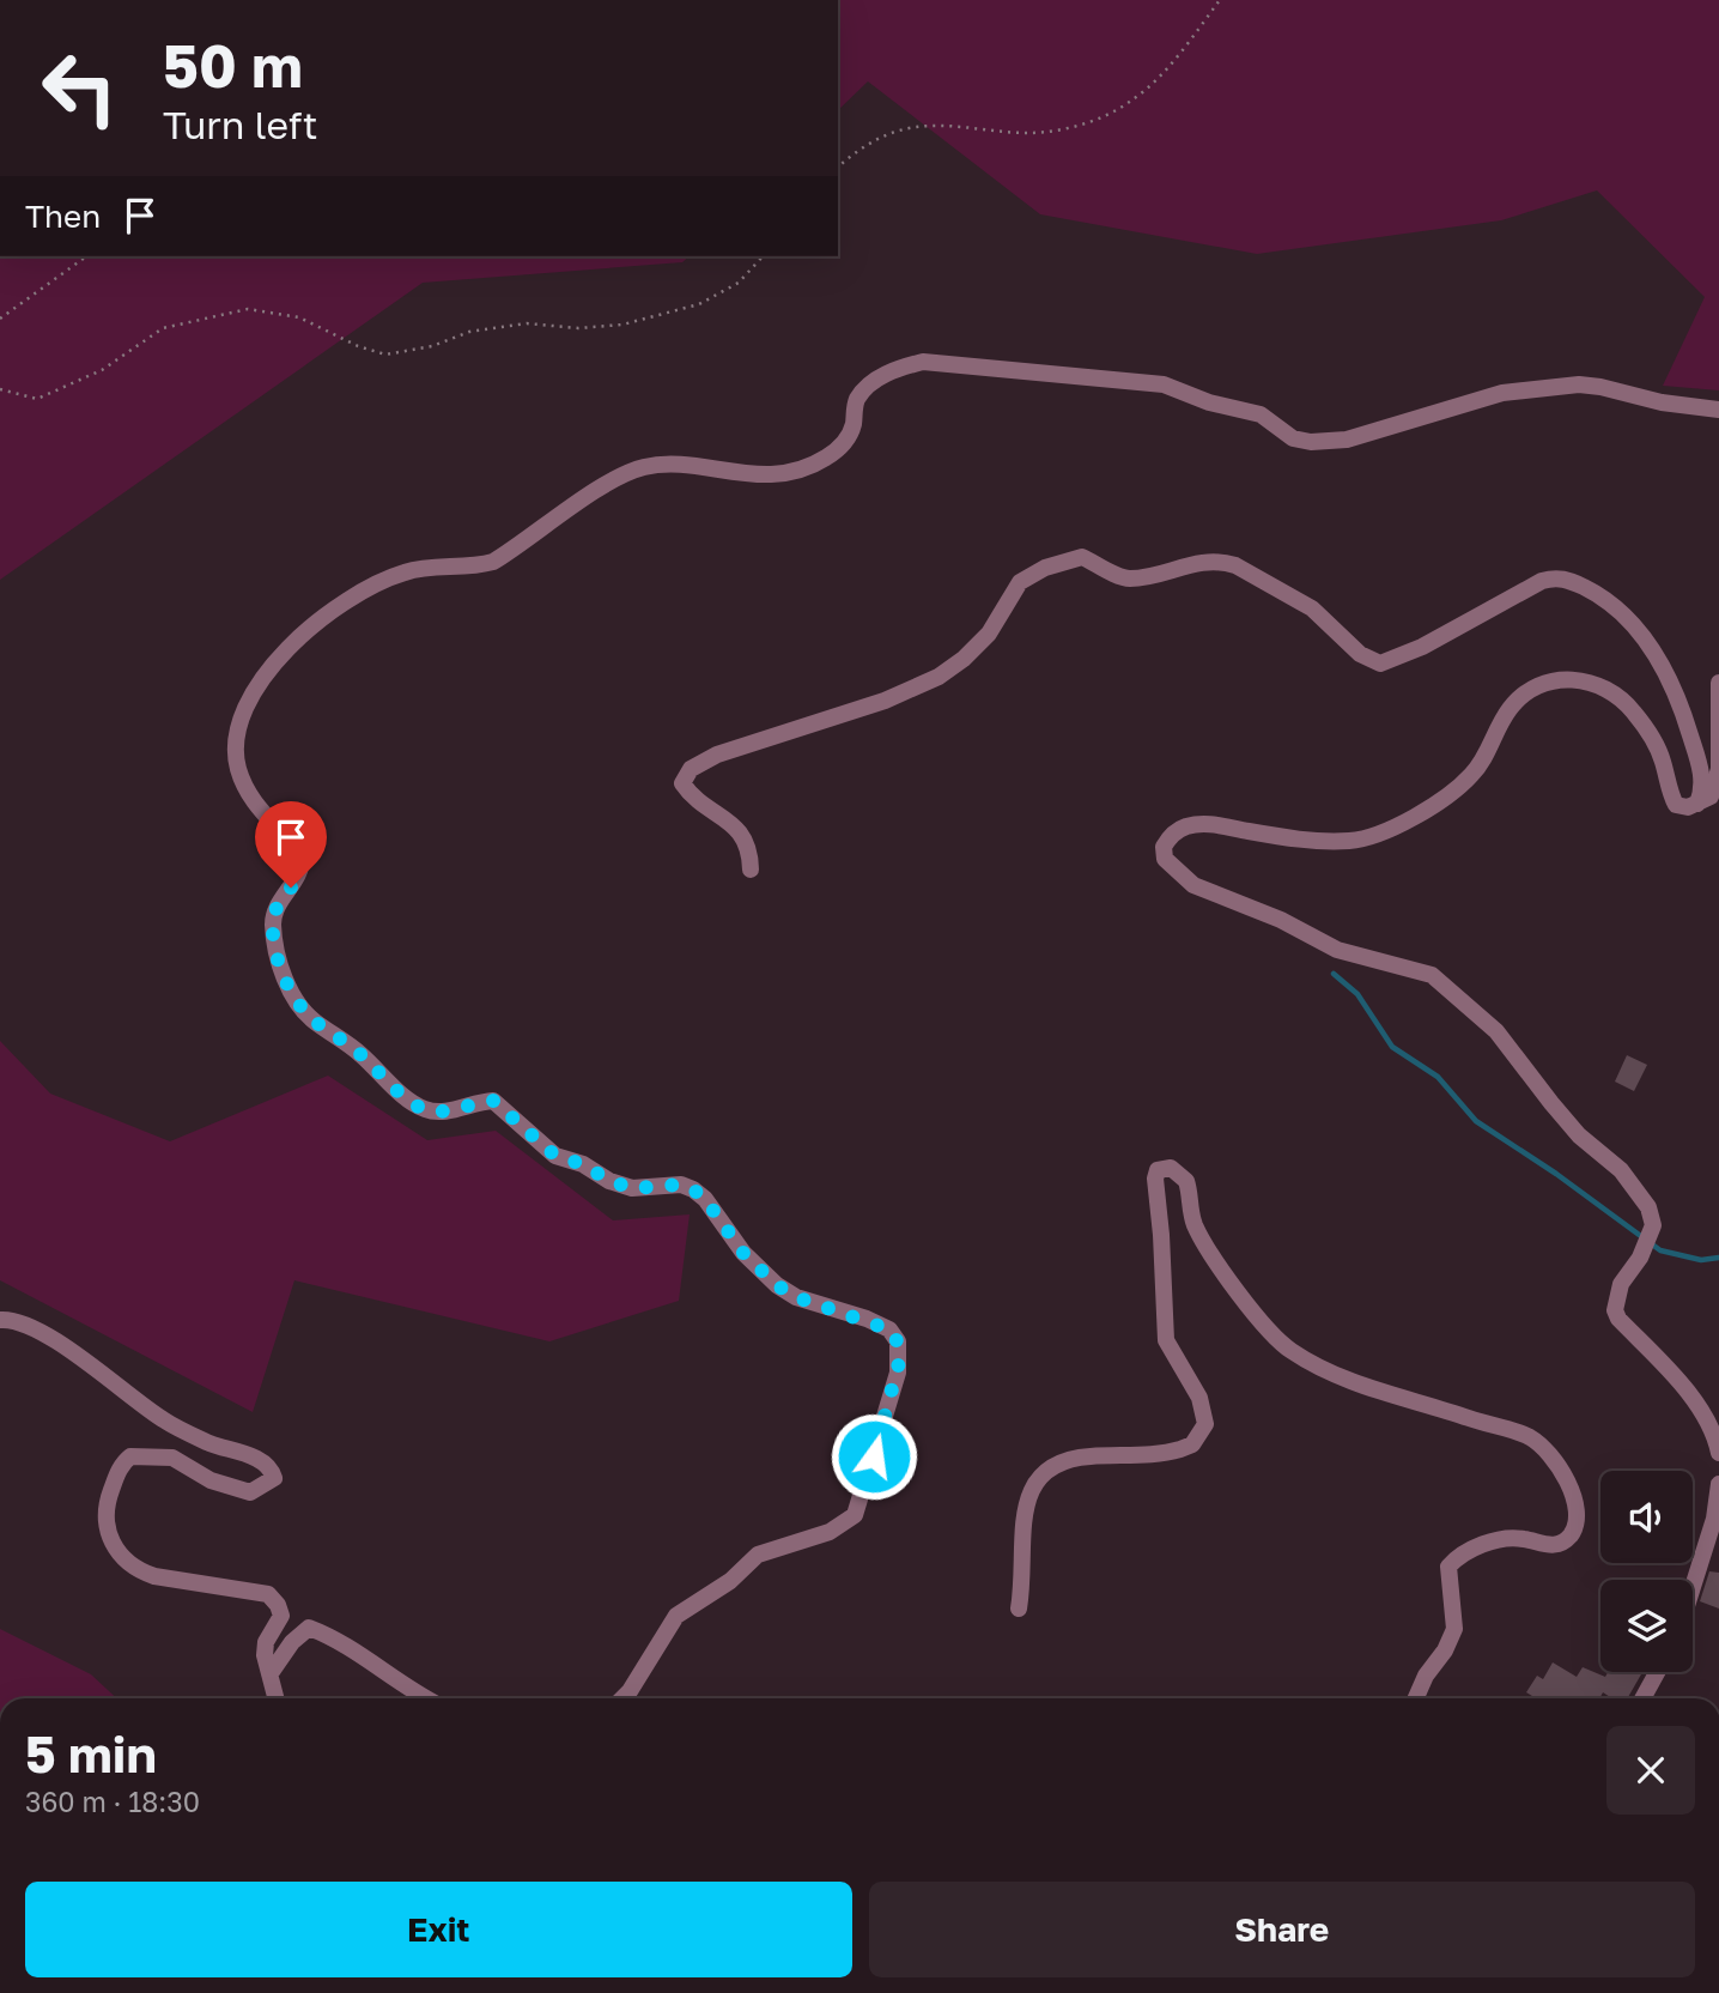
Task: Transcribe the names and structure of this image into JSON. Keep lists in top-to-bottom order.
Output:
{
  "page": {
    "turn": ["50 m", "Turn left"],
    "then": "Then",
    "heading": ["5 min", "360 m · 18:30"],
    "buttons": ["Exit", "Share"]
  }
}
